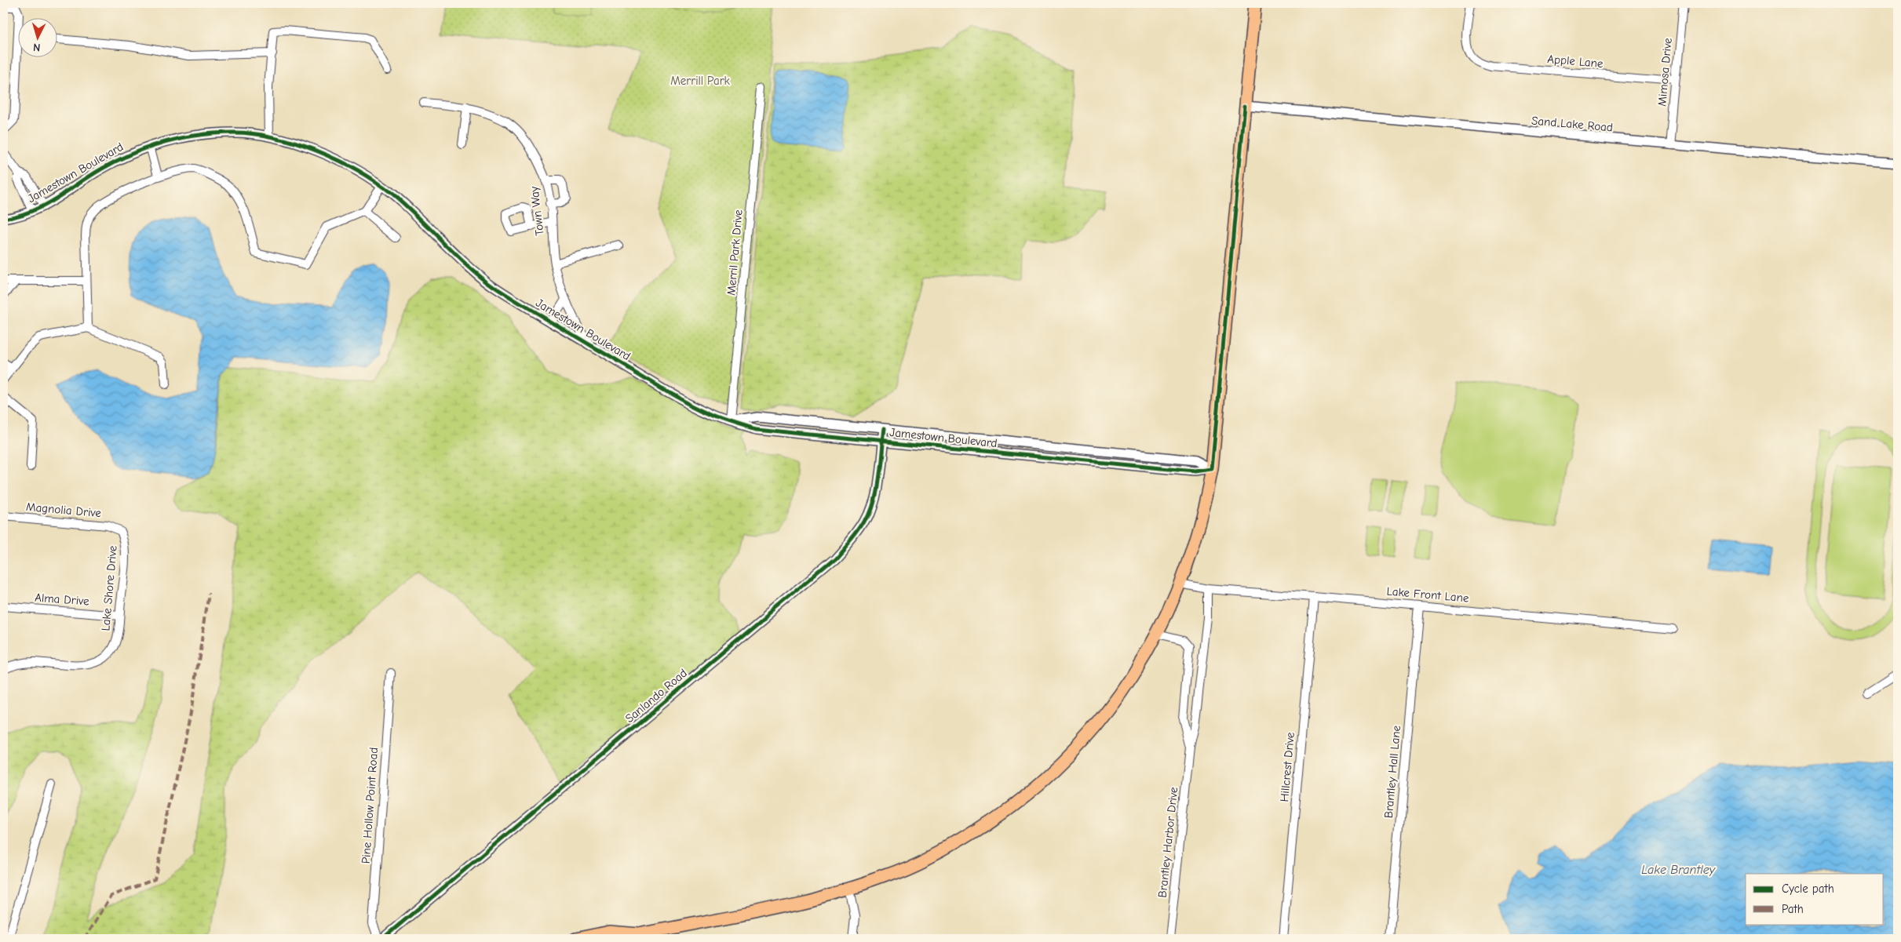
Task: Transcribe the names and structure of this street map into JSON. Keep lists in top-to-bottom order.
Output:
{
  "streets": {
    "street": [
      "Apple Lane",
      "Mimosa Drive",
      "Sand Lake Road",
      "Jamestown Boulevard",
      "Town Way",
      "Merril Park Drive",
      "Magnolia Drive",
      "Lake Shore Drive",
      "Lake Front Lane",
      "Alma Drive",
      "Sanlando Road",
      "Hillcrest Drive",
      "Brantley Hall Lane",
      "Pine Hollow Point Road",
      "Brantley Harbor Drive"
    ]
  },
  "crossings": [
    ["Apple Lane", "Mimosa Drive"],
    ["Mimosa Drive", "Sand Lake Road"],
    ["Jamestown Boulevard", "Town Way"],
    ["Jamestown Boulevard", "Merril Park Drive"],
    ["Jamestown Boulevard", "Sanlando Road"],
    ["Magnolia Drive", "Lake Shore Drive"],
    ["Lake Shore Drive", "Alma Drive"],
    ["Lake Front Lane", "Hillcrest Drive"],
    ["Lake Front Lane", "Brantley Hall Lane"],
    ["Lake Front Lane", "Brantley Harbor Drive"]
  ],
  "water": ["Lake Brantley"],
  "parks": ["Merrill Park"],
  "legend": ["Cycle path", "Path"],
  "north": "bottom"
}
